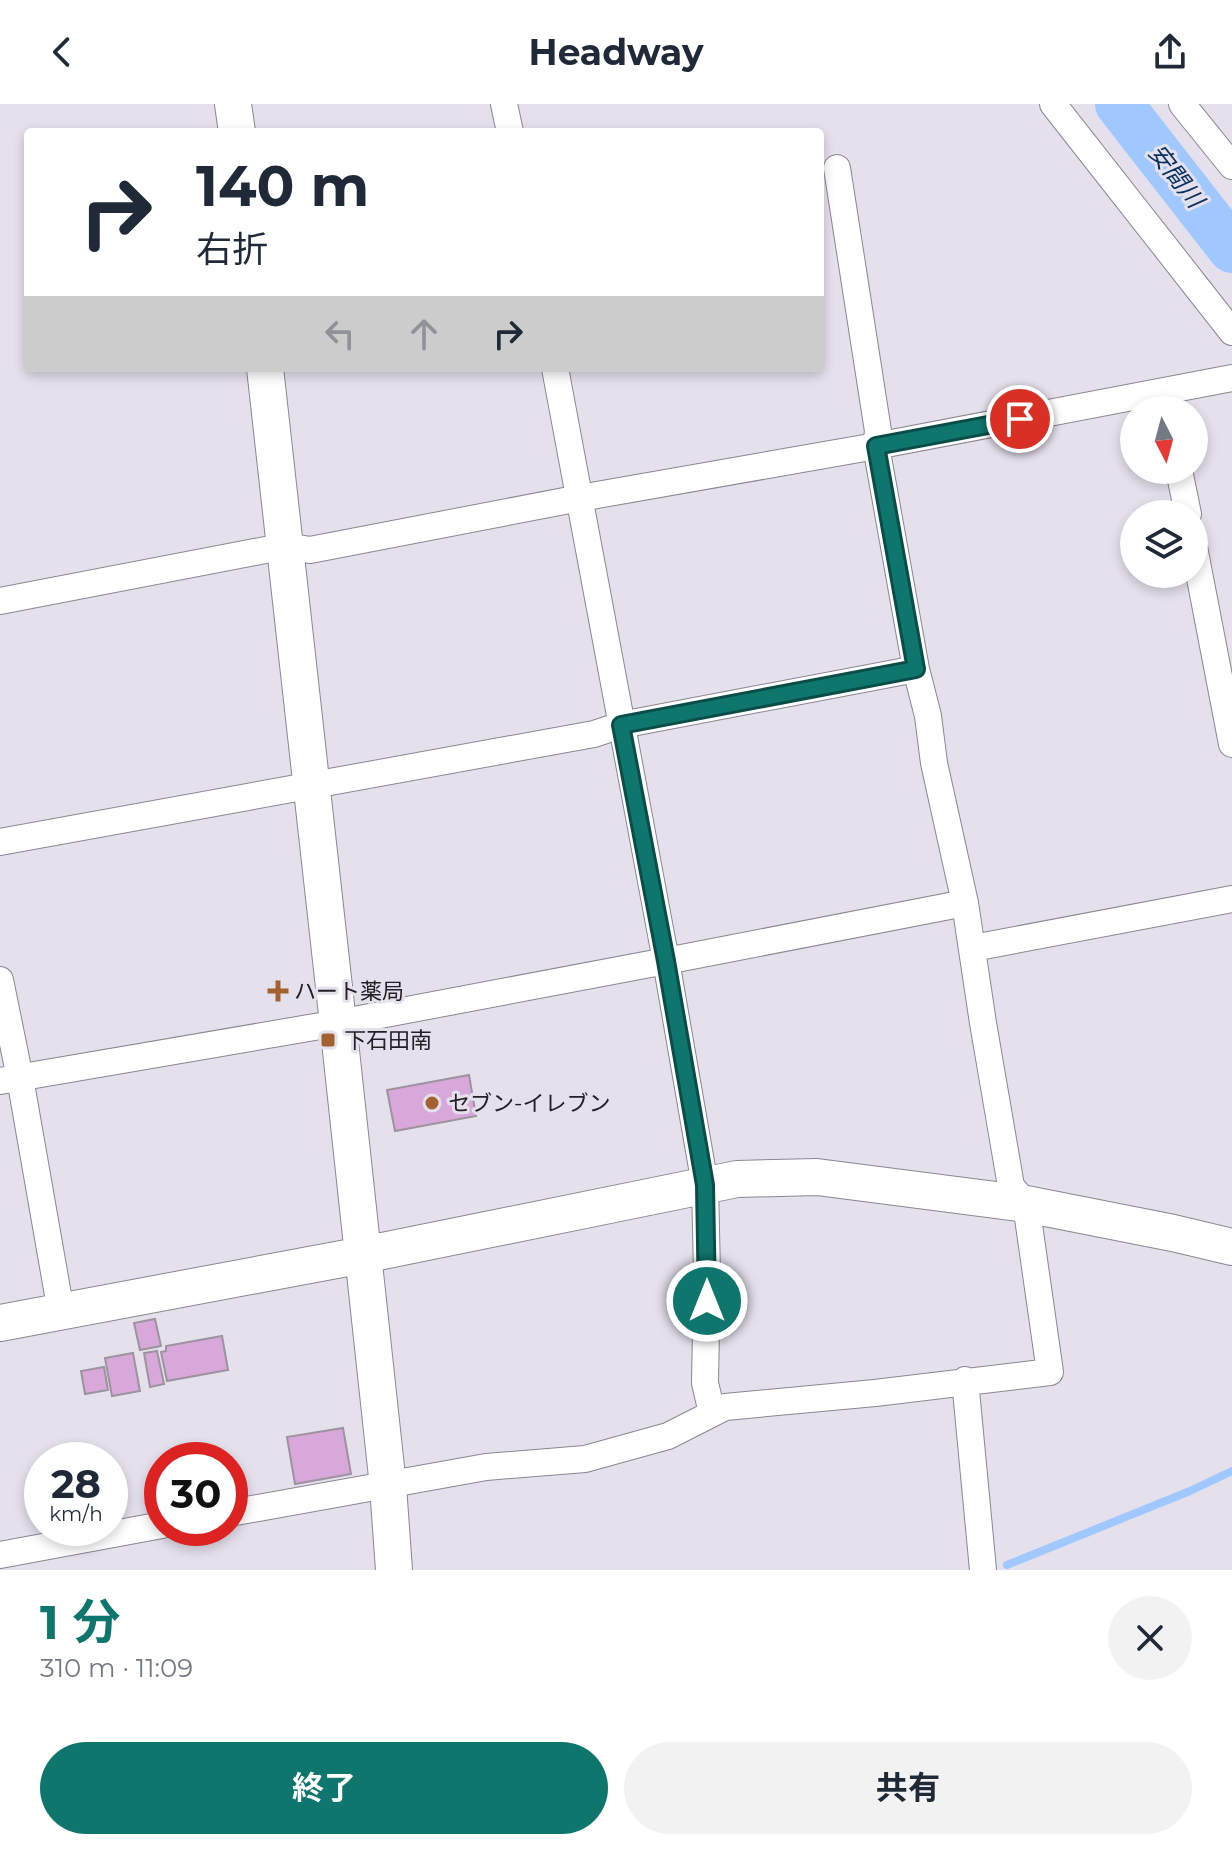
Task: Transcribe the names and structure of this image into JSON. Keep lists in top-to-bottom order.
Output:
{
  "water": ["安間川"],
  "places": {
    "health": ["ハート薬局"],
    "transit": ["下石田南"],
    "other": ["セブン-イレブン"]
  },
  "north": "bottom",
  "page": {
    "header": "Headway",
    "turn": ["140 m", "右折"],
    "speed": "28 km/h",
    "limit": "30",
    "heading": ["1 分", "310 m · 11:09"],
    "buttons": ["終了", "共有"]
  }
}
